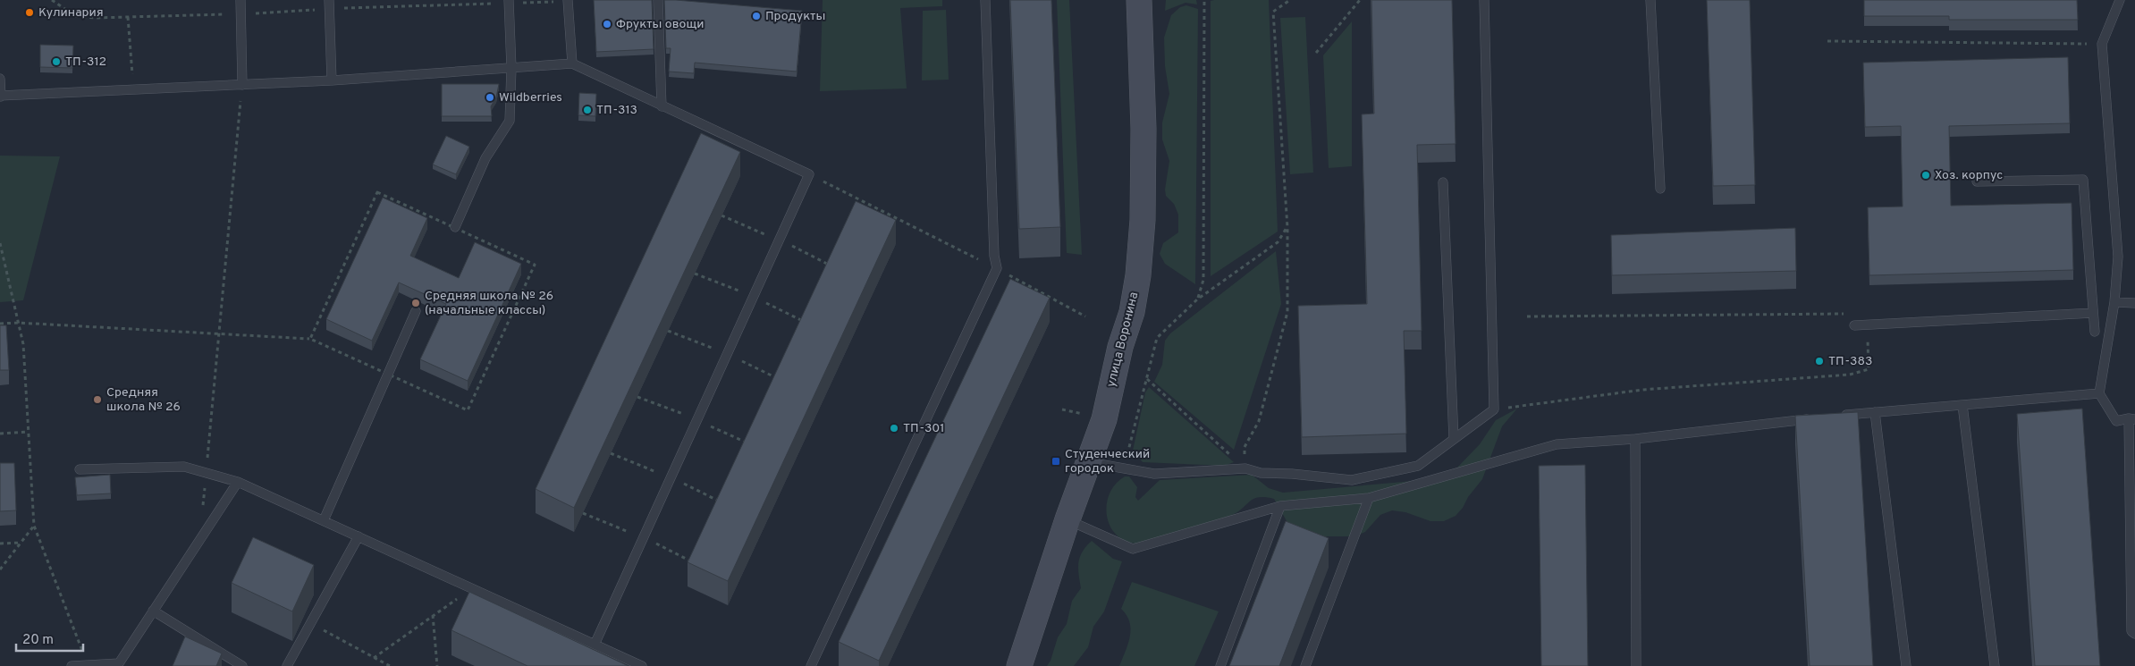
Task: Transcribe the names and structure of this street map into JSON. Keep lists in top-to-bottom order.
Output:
{
  "streets": {
    "street": ["улица Воронина"]
  },
  "places": {
    "other": [
      "Кулинария",
      "Продукты",
      "Фрукты овощи",
      "ТП-312",
      "Wildberries",
      "ТП-313",
      "Хоз. корпус",
      "Средняя школа № 26 (начальные классы)",
      "ТП-383",
      "Средняя школа № 26",
      "ТП-301"
    ],
    "transit": ["Студенческий городок"]
  },
  "scale_bar": "20 m"
}
